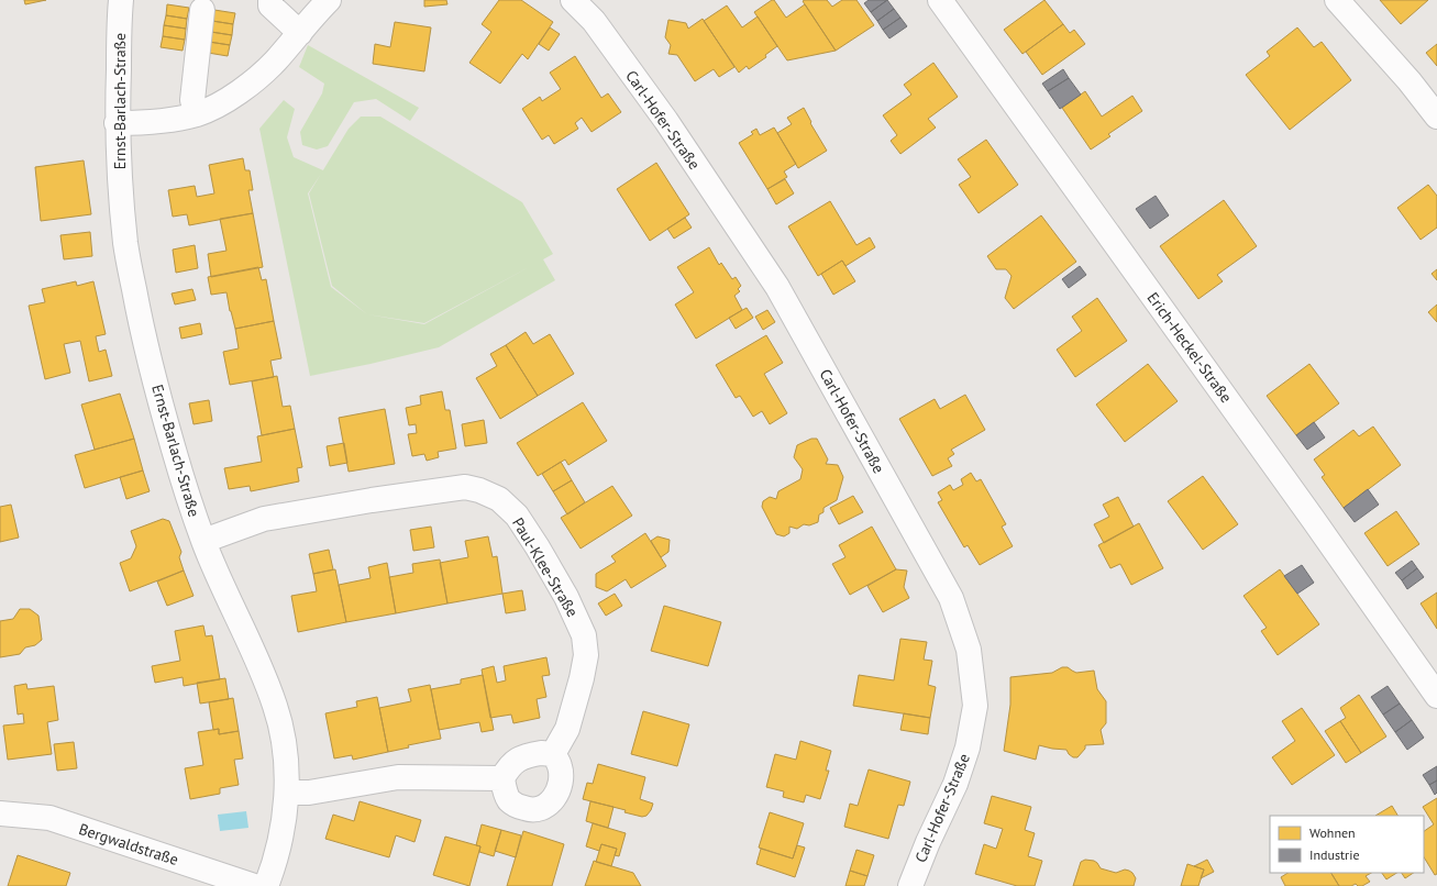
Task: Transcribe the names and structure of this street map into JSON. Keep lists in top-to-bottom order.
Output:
{
  "streets": {
    "street": [
      "Ernst-Barlach-Straße",
      "Carl-Hofer-Straße",
      "Erich-Heckel-Straße",
      "Paul-Klee-Straße",
      "Bergwaldstraße"
    ]
  },
  "crossings": [
    ["Ernst-Barlach-Straße", "Paul-Klee-Straße"]
  ],
  "legend": ["Wohnen", "Industrie"]
}
